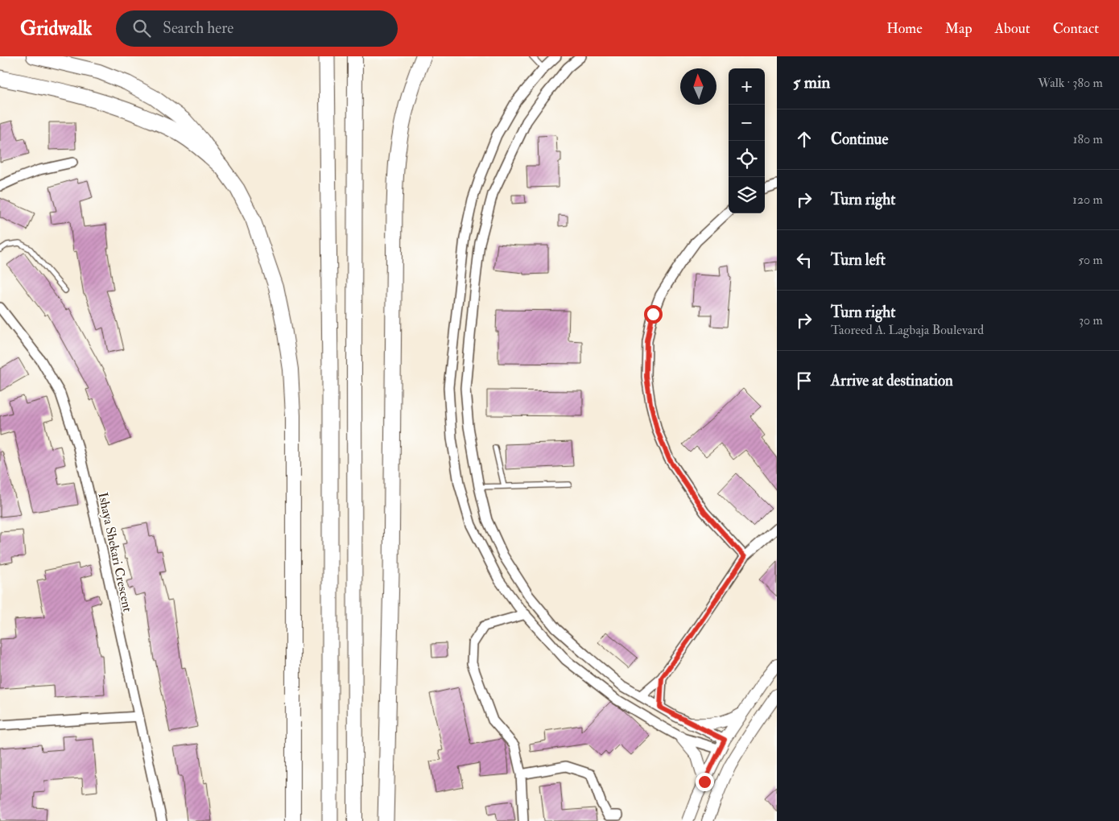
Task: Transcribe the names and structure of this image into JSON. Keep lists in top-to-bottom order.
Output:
{
  "streets": {
    "street": ["Ishaya Shekari Crescent"]
  },
  "north": "top",
  "page": {
    "header": "Gridwalk",
    "search": "Search here",
    "nav": [
      "Home",
      "Map",
      "About",
      "Contact"
    ],
    "heading": ["5 min", "Walk · 380 m"],
    "map_buttons": ["+", "−"],
    "list": [
      ["Continue", "180 m"],
      ["Turn right", "120 m"],
      ["Turn left", "50 m"],
      ["Turn right", "Taoreed A. Lagbaja Boulevard", "30 m"],
      "Arrive at destination"
    ]
  }
}
